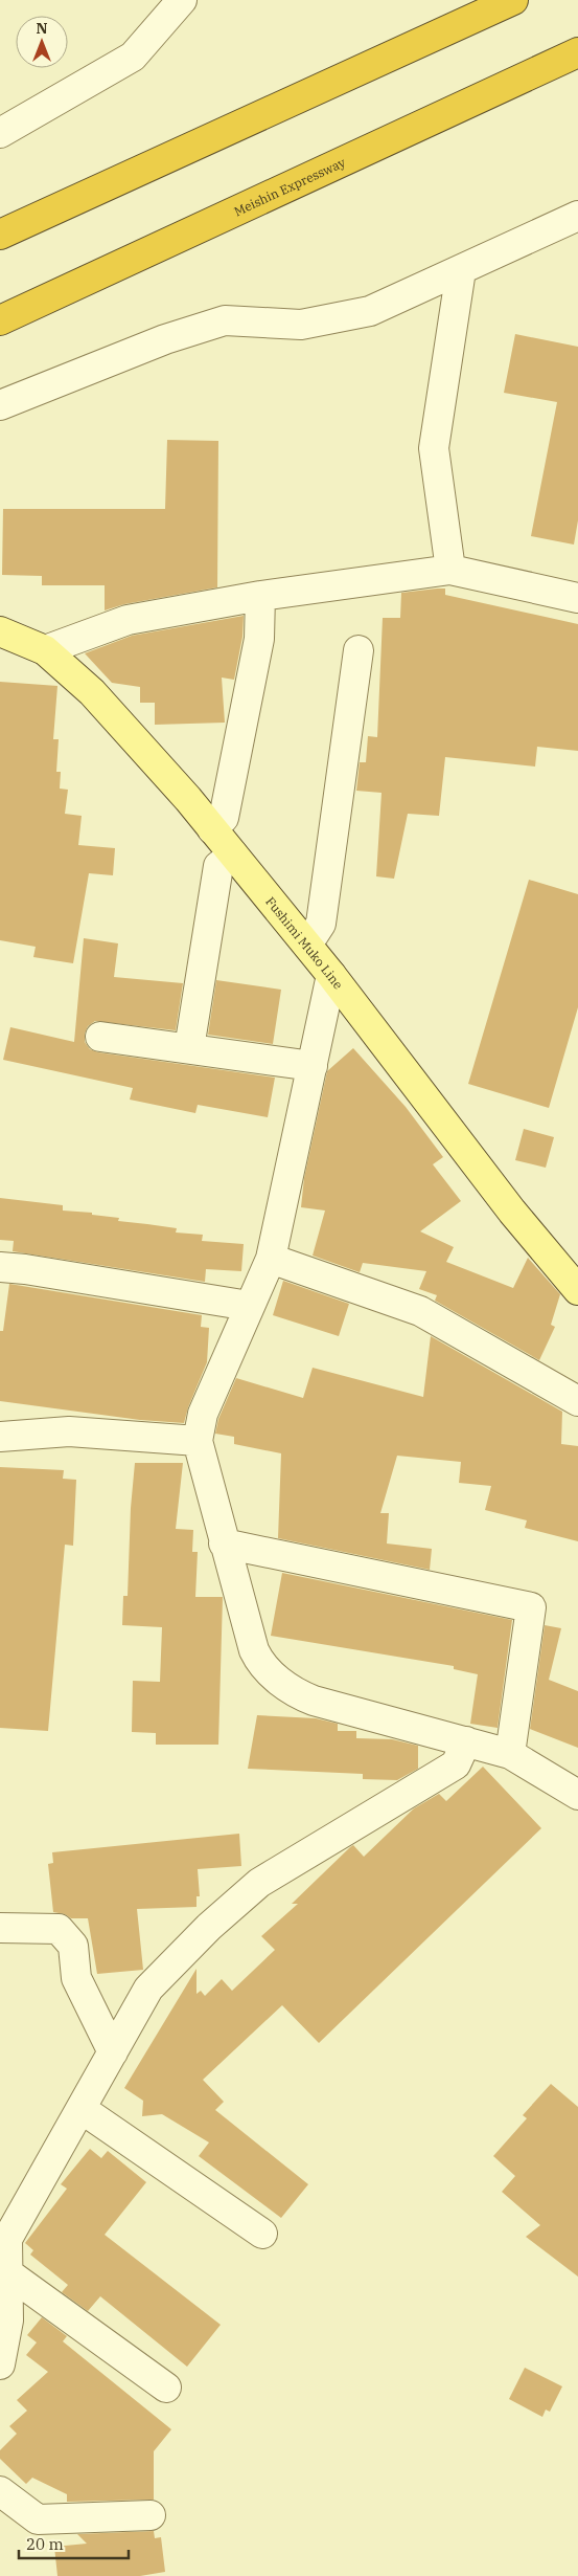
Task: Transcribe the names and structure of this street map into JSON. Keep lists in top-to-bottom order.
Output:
{
  "streets": {
    "highway": ["Meishin Expressway"],
    "main road": ["Fushimi Muko Line"]
  },
  "scale_bar": "20 m",
  "north": "top"
}
